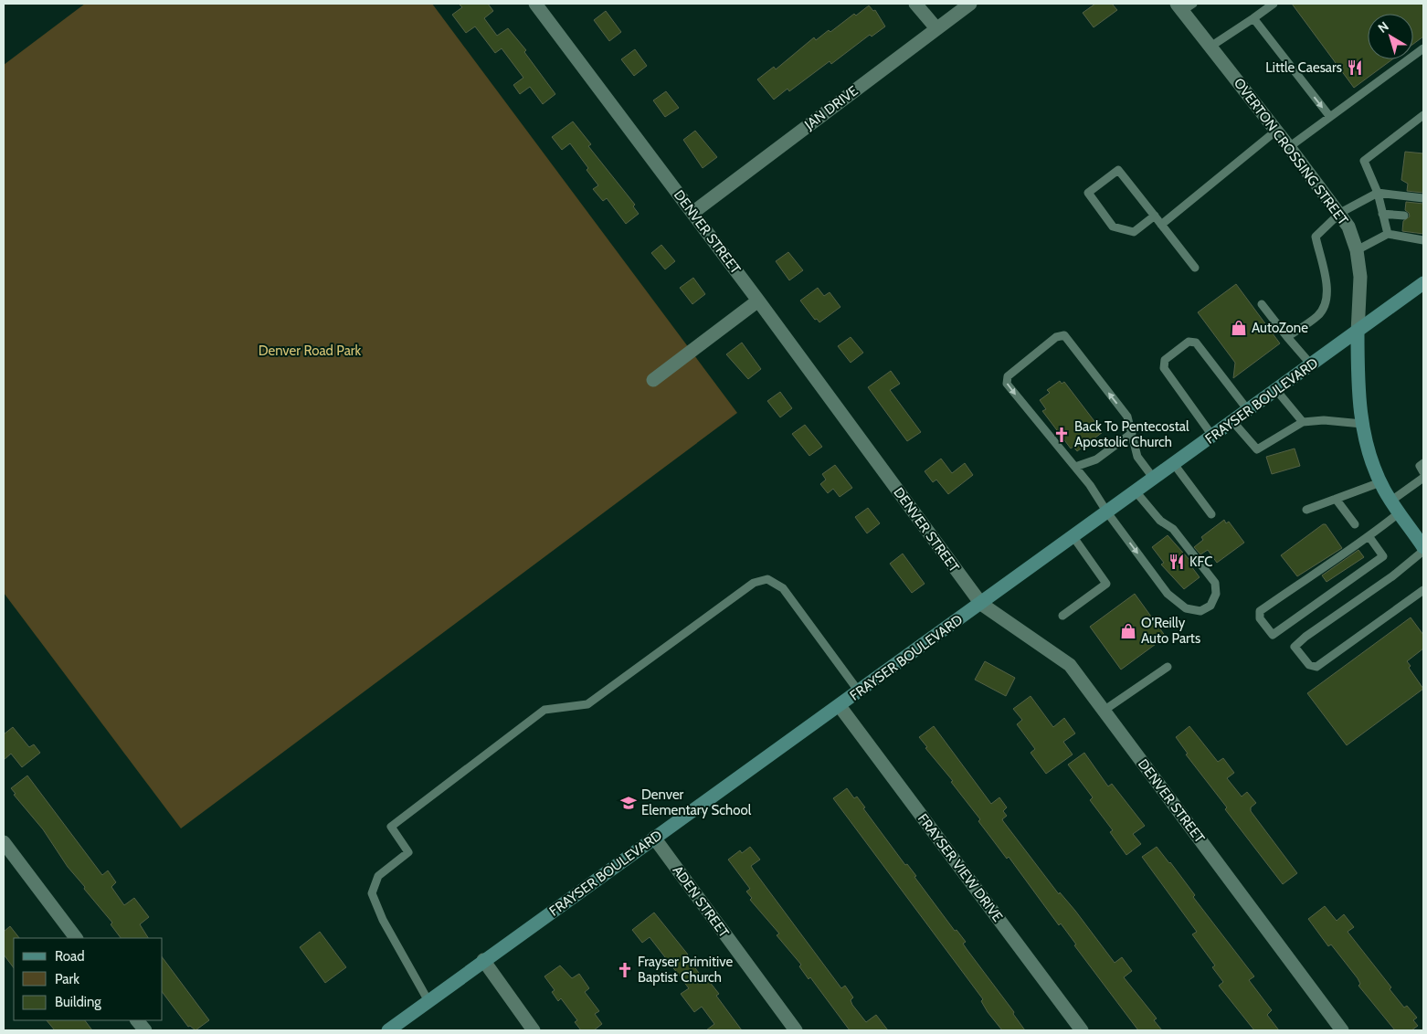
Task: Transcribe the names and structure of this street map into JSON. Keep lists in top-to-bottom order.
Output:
{
  "streets": {
    "main road": ["OVERTON CROSSING STREET", "FRAYSER BOULEVARD"],
    "street": [
      "JAN DRIVE",
      "DENVER STREET",
      "FRAYSER VIEW DRIVE",
      "ADEN STREET"
    ]
  },
  "crossings": [
    ["JAN DRIVE", "DENVER STREET"],
    ["OVERTON CROSSING STREET", "FRAYSER BOULEVARD"],
    ["DENVER STREET", "FRAYSER BOULEVARD"],
    ["FRAYSER BOULEVARD", "FRAYSER VIEW DRIVE"],
    ["FRAYSER BOULEVARD", "ADEN STREET"]
  ],
  "parks": ["Denver Road Park"],
  "places": {
    "restaurant": ["Little Caesars", "KFC"],
    "shop": ["AutoZone", "O'Reilly Auto Parts"],
    "church": ["Back To Pentecostal Apostolic Church", "Frayser Primitive Baptist Church"],
    "school or university": ["Denver Elementary School"]
  },
  "legend": ["Road", "Park", "Building"],
  "north": "top left"
}
